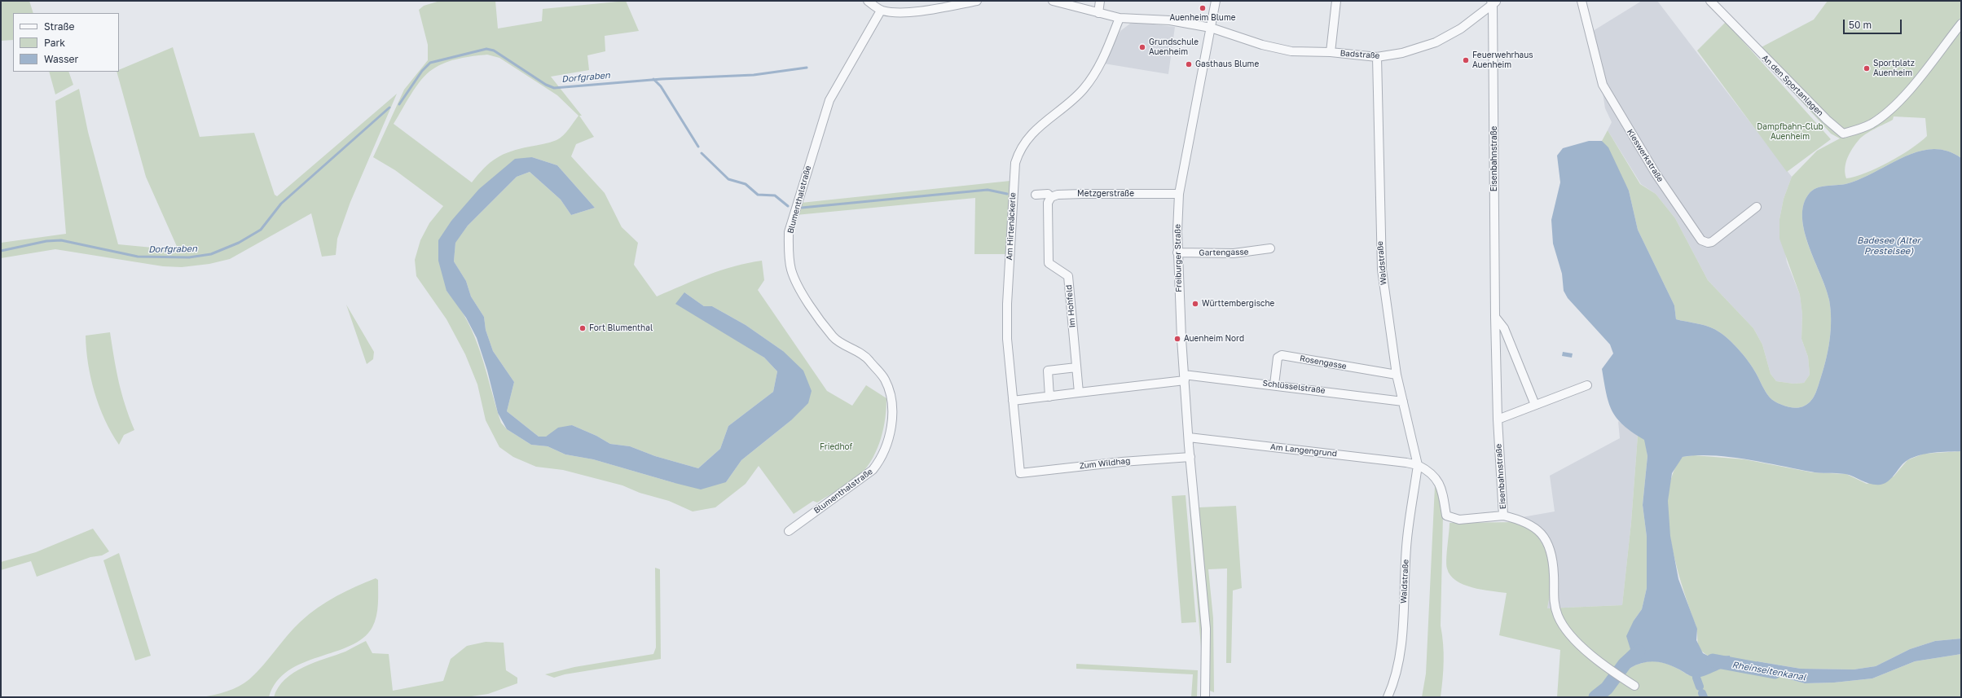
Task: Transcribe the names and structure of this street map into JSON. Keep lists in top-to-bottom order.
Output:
{
  "streets": {
    "street": [
      "Badstraße",
      "An den Sportanlagen",
      "Kieswerkstraße",
      "Eisenbahnstraße",
      "Metzgerstraße",
      "Blumenthalstraße",
      "Am Hirtenäckerle",
      "Gartengasse",
      "Freiburger Straße",
      "Waldstraße",
      "Im Hohfeld",
      "Rosengasse",
      "Schlüsselstraße",
      "Am Langengrund",
      "Zum Wildhag"
    ]
  },
  "crossings": [
    ["Badstraße", "Eisenbahnstraße"],
    ["Badstraße", "Am Hirtenäckerle"],
    ["Badstraße", "Freiburger Straße"],
    ["Badstraße", "Waldstraße"],
    ["Metzgerstraße", "Freiburger Straße"],
    ["Metzgerstraße", "Im Hohfeld"],
    ["Am Hirtenäckerle", "Zum Wildhag"],
    ["Gartengasse", "Freiburger Straße"],
    ["Freiburger Straße", "Schlüsselstraße"],
    ["Freiburger Straße", "Am Langengrund"],
    ["Freiburger Straße", "Zum Wildhag"],
    ["Waldstraße", "Rosengasse"],
    ["Waldstraße", "Schlüsselstraße"],
    ["Waldstraße", "Am Langengrund"],
    ["Rosengasse", "Schlüsselstraße"]
  ],
  "water": ["Dorfgraben", "Badesee (Alter Prestelsee)", "Rheinseitenkanal"],
  "parks": ["Dampfbahn-Club Auenheim", "Friedhof"],
  "places": [
    "Auenheim Blume",
    "Grundschule Auenheim",
    "Feuerwehrhaus Auenheim",
    "Gasthaus Blume",
    "Sportplatz Auenheim",
    "Württembergische",
    "Fort Blumenthal",
    "Auenheim Nord"
  ],
  "legend": ["Straße", "Park", "Wasser"],
  "scale_bar": "50 m"
}
